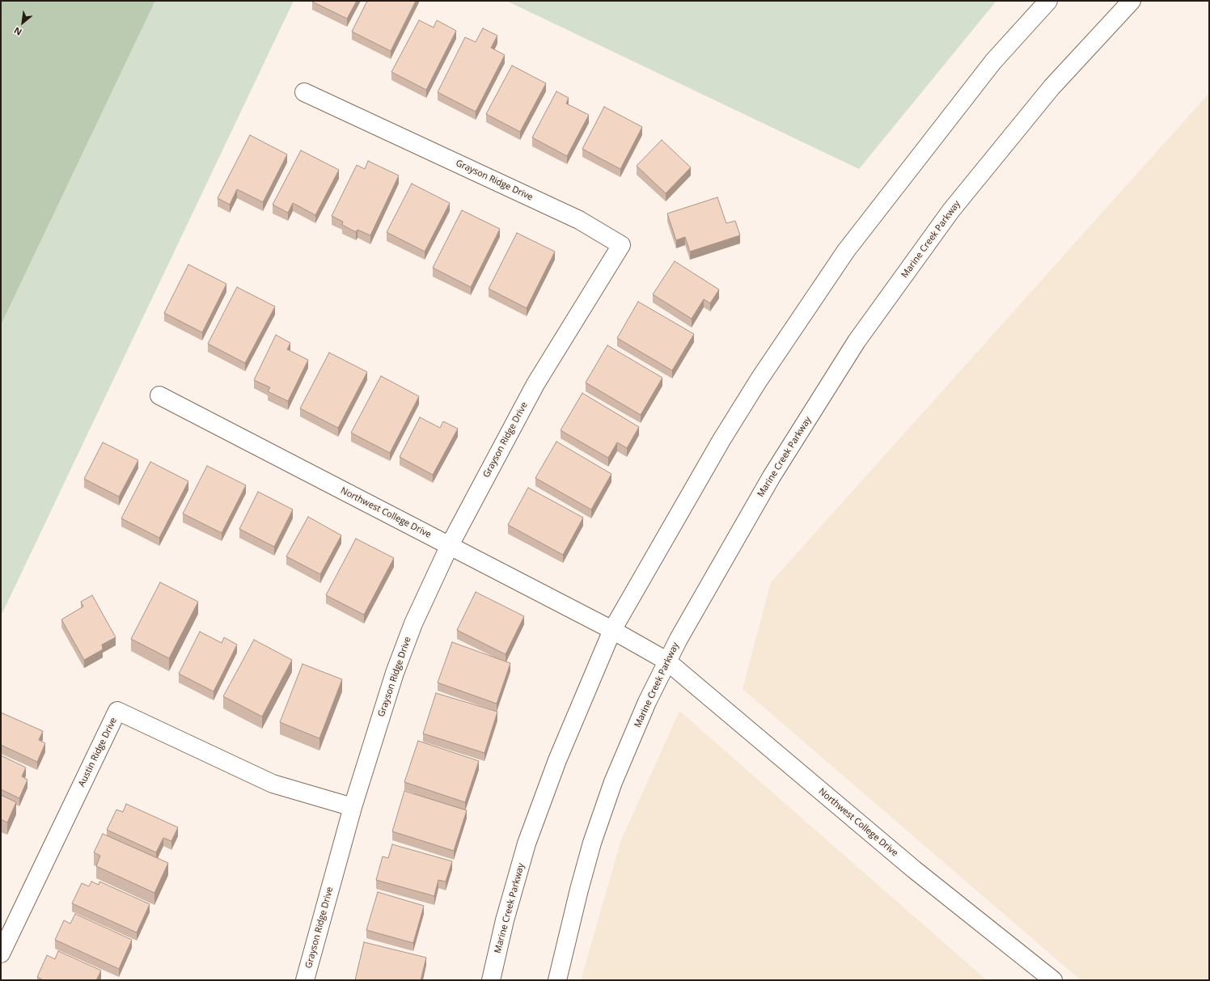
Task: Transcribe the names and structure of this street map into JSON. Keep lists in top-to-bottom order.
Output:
{
  "streets": {
    "street": [
      "Grayson Ridge Drive",
      "Marine Creek Parkway",
      "Northwest College Drive",
      "Austin Ridge Drive"
    ]
  },
  "crossings": [
    ["Grayson Ridge Drive", "Northwest College Drive"],
    ["Grayson Ridge Drive", "Austin Ridge Drive"],
    ["Marine Creek Parkway", "Northwest College Drive"]
  ],
  "north": "bottom left"
}
